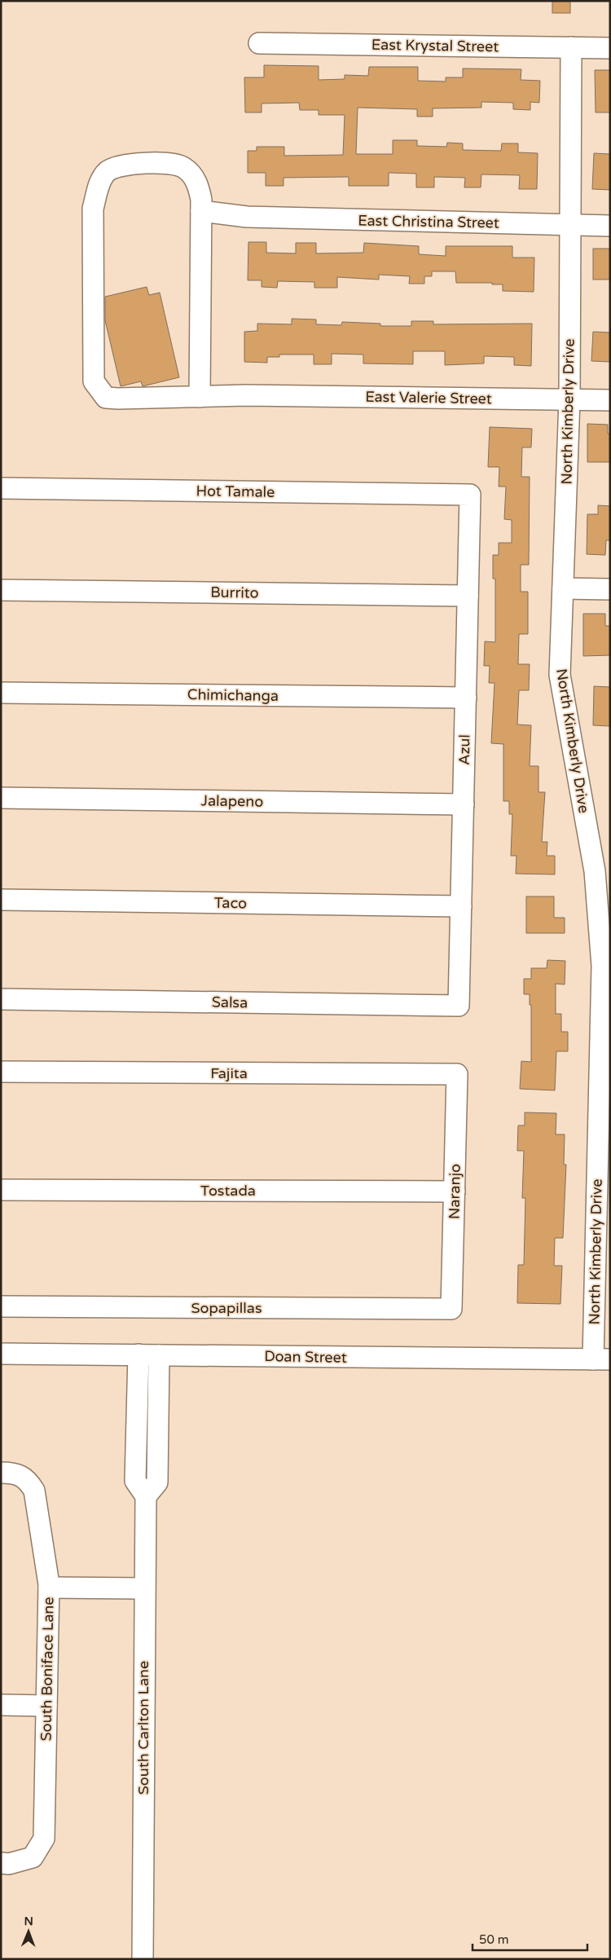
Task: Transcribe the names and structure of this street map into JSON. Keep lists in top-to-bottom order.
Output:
{
  "streets": {
    "street": [
      "East Krystal Street",
      "East Christina Street",
      "East Valerie Street",
      "North Kimberly Drive",
      "Hot Tamale",
      "Burrito",
      "Chimichanga",
      "Azul",
      "Jalapeno",
      "Taco",
      "Salsa",
      "Fajita",
      "Tostada",
      "Naranjo",
      "Sopapillas",
      "Doan Street",
      "South Boniface Lane",
      "South Carlton Lane"
    ]
  },
  "crossings": [
    ["East Krystal Street", "North Kimberly Drive"],
    ["East Christina Street", "East Valerie Street"],
    ["East Christina Street", "North Kimberly Drive"],
    ["East Valerie Street", "North Kimberly Drive"],
    ["North Kimberly Drive", "Doan Street"],
    ["Hot Tamale", "Azul"],
    ["Burrito", "Azul"],
    ["Chimichanga", "Azul"],
    ["Azul", "Jalapeno"],
    ["Azul", "Taco"],
    ["Azul", "Salsa"],
    ["Fajita", "Naranjo"],
    ["Tostada", "Naranjo"],
    ["Naranjo", "Sopapillas"]
  ],
  "scale_bar": "50 m",
  "north": "top"
}
